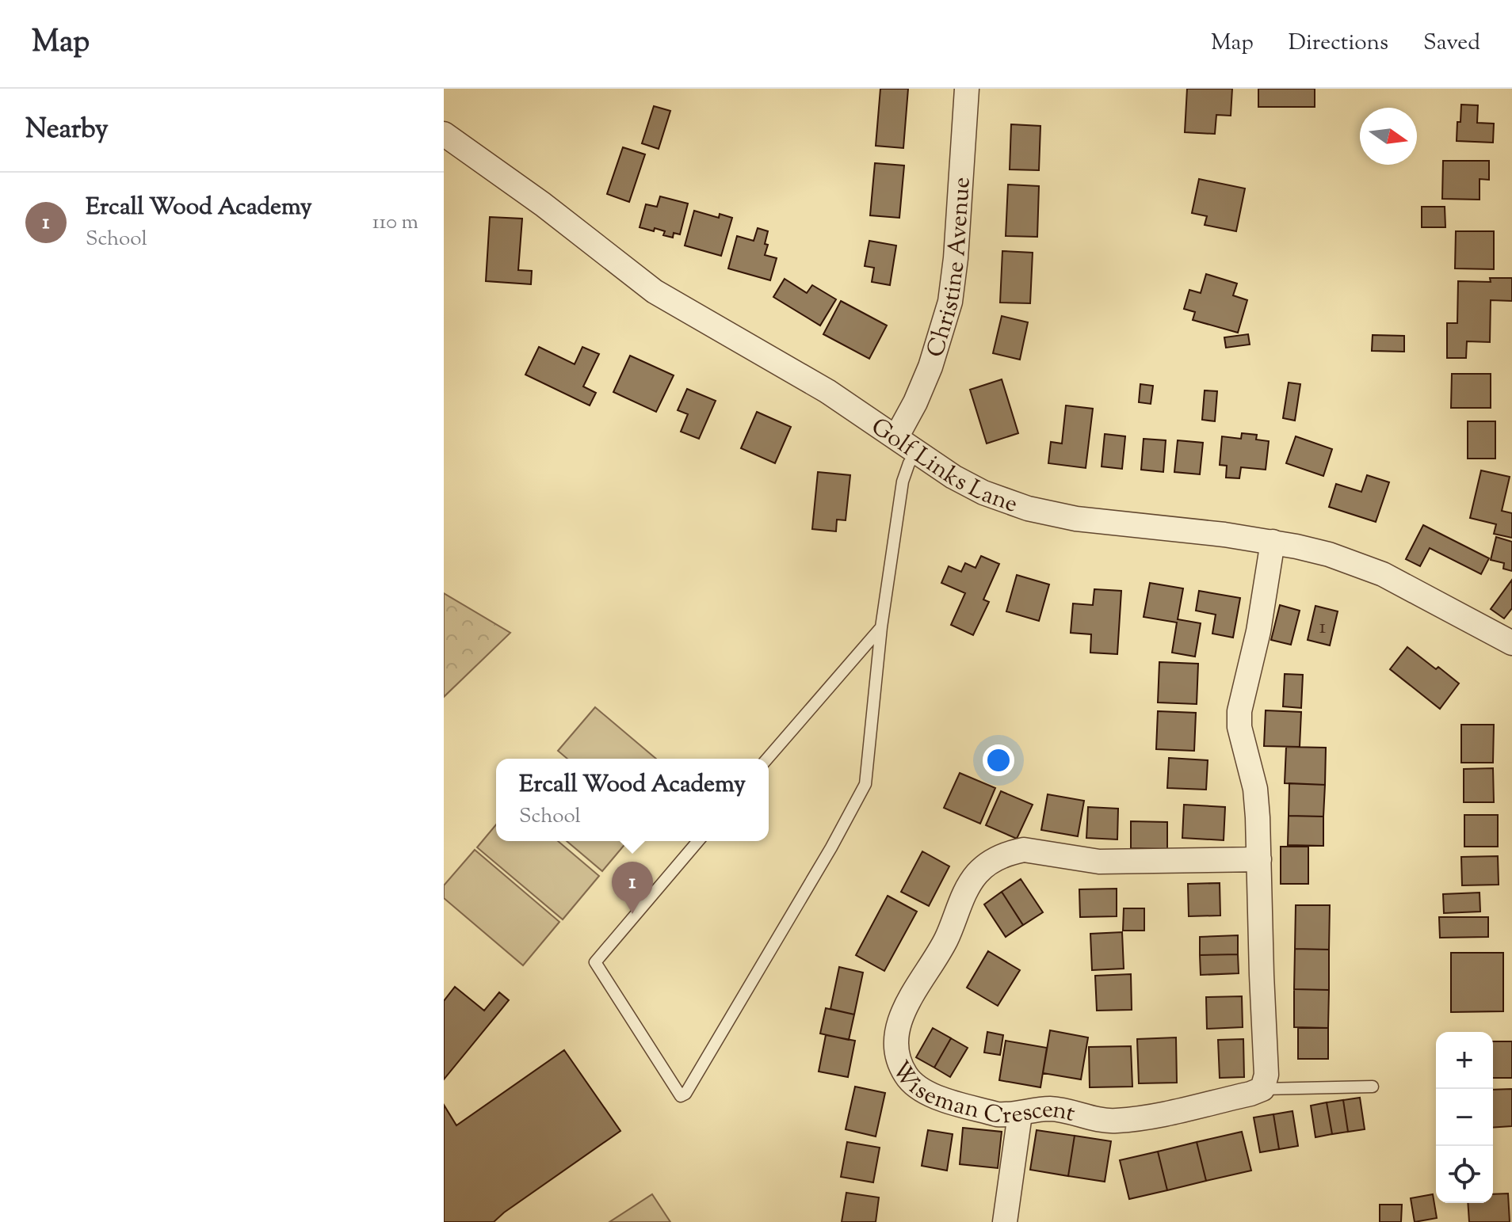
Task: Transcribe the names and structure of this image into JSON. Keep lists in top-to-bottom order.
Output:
{
  "streets": {
    "street": ["Christine Avenue", "Golf Links Lane", "Wiseman Crescent"]
  },
  "crossings": [
    ["Christine Avenue", "Golf Links Lane"]
  ],
  "house_numbers": ["1"],
  "north": "right",
  "page": {
    "header": "Map",
    "nav": ["Map", "Directions", "Saved"],
    "heading": "Nearby",
    "list": [
      {
        "mark": "1",
        "name": "Ercall Wood Academy",
        "note": "School",
        "value": "110 m"
      }
    ],
    "popup": ["Ercall Wood Academy", "School"],
    "pins": "1",
    "map_buttons": ["+", "−"]
  }
}
